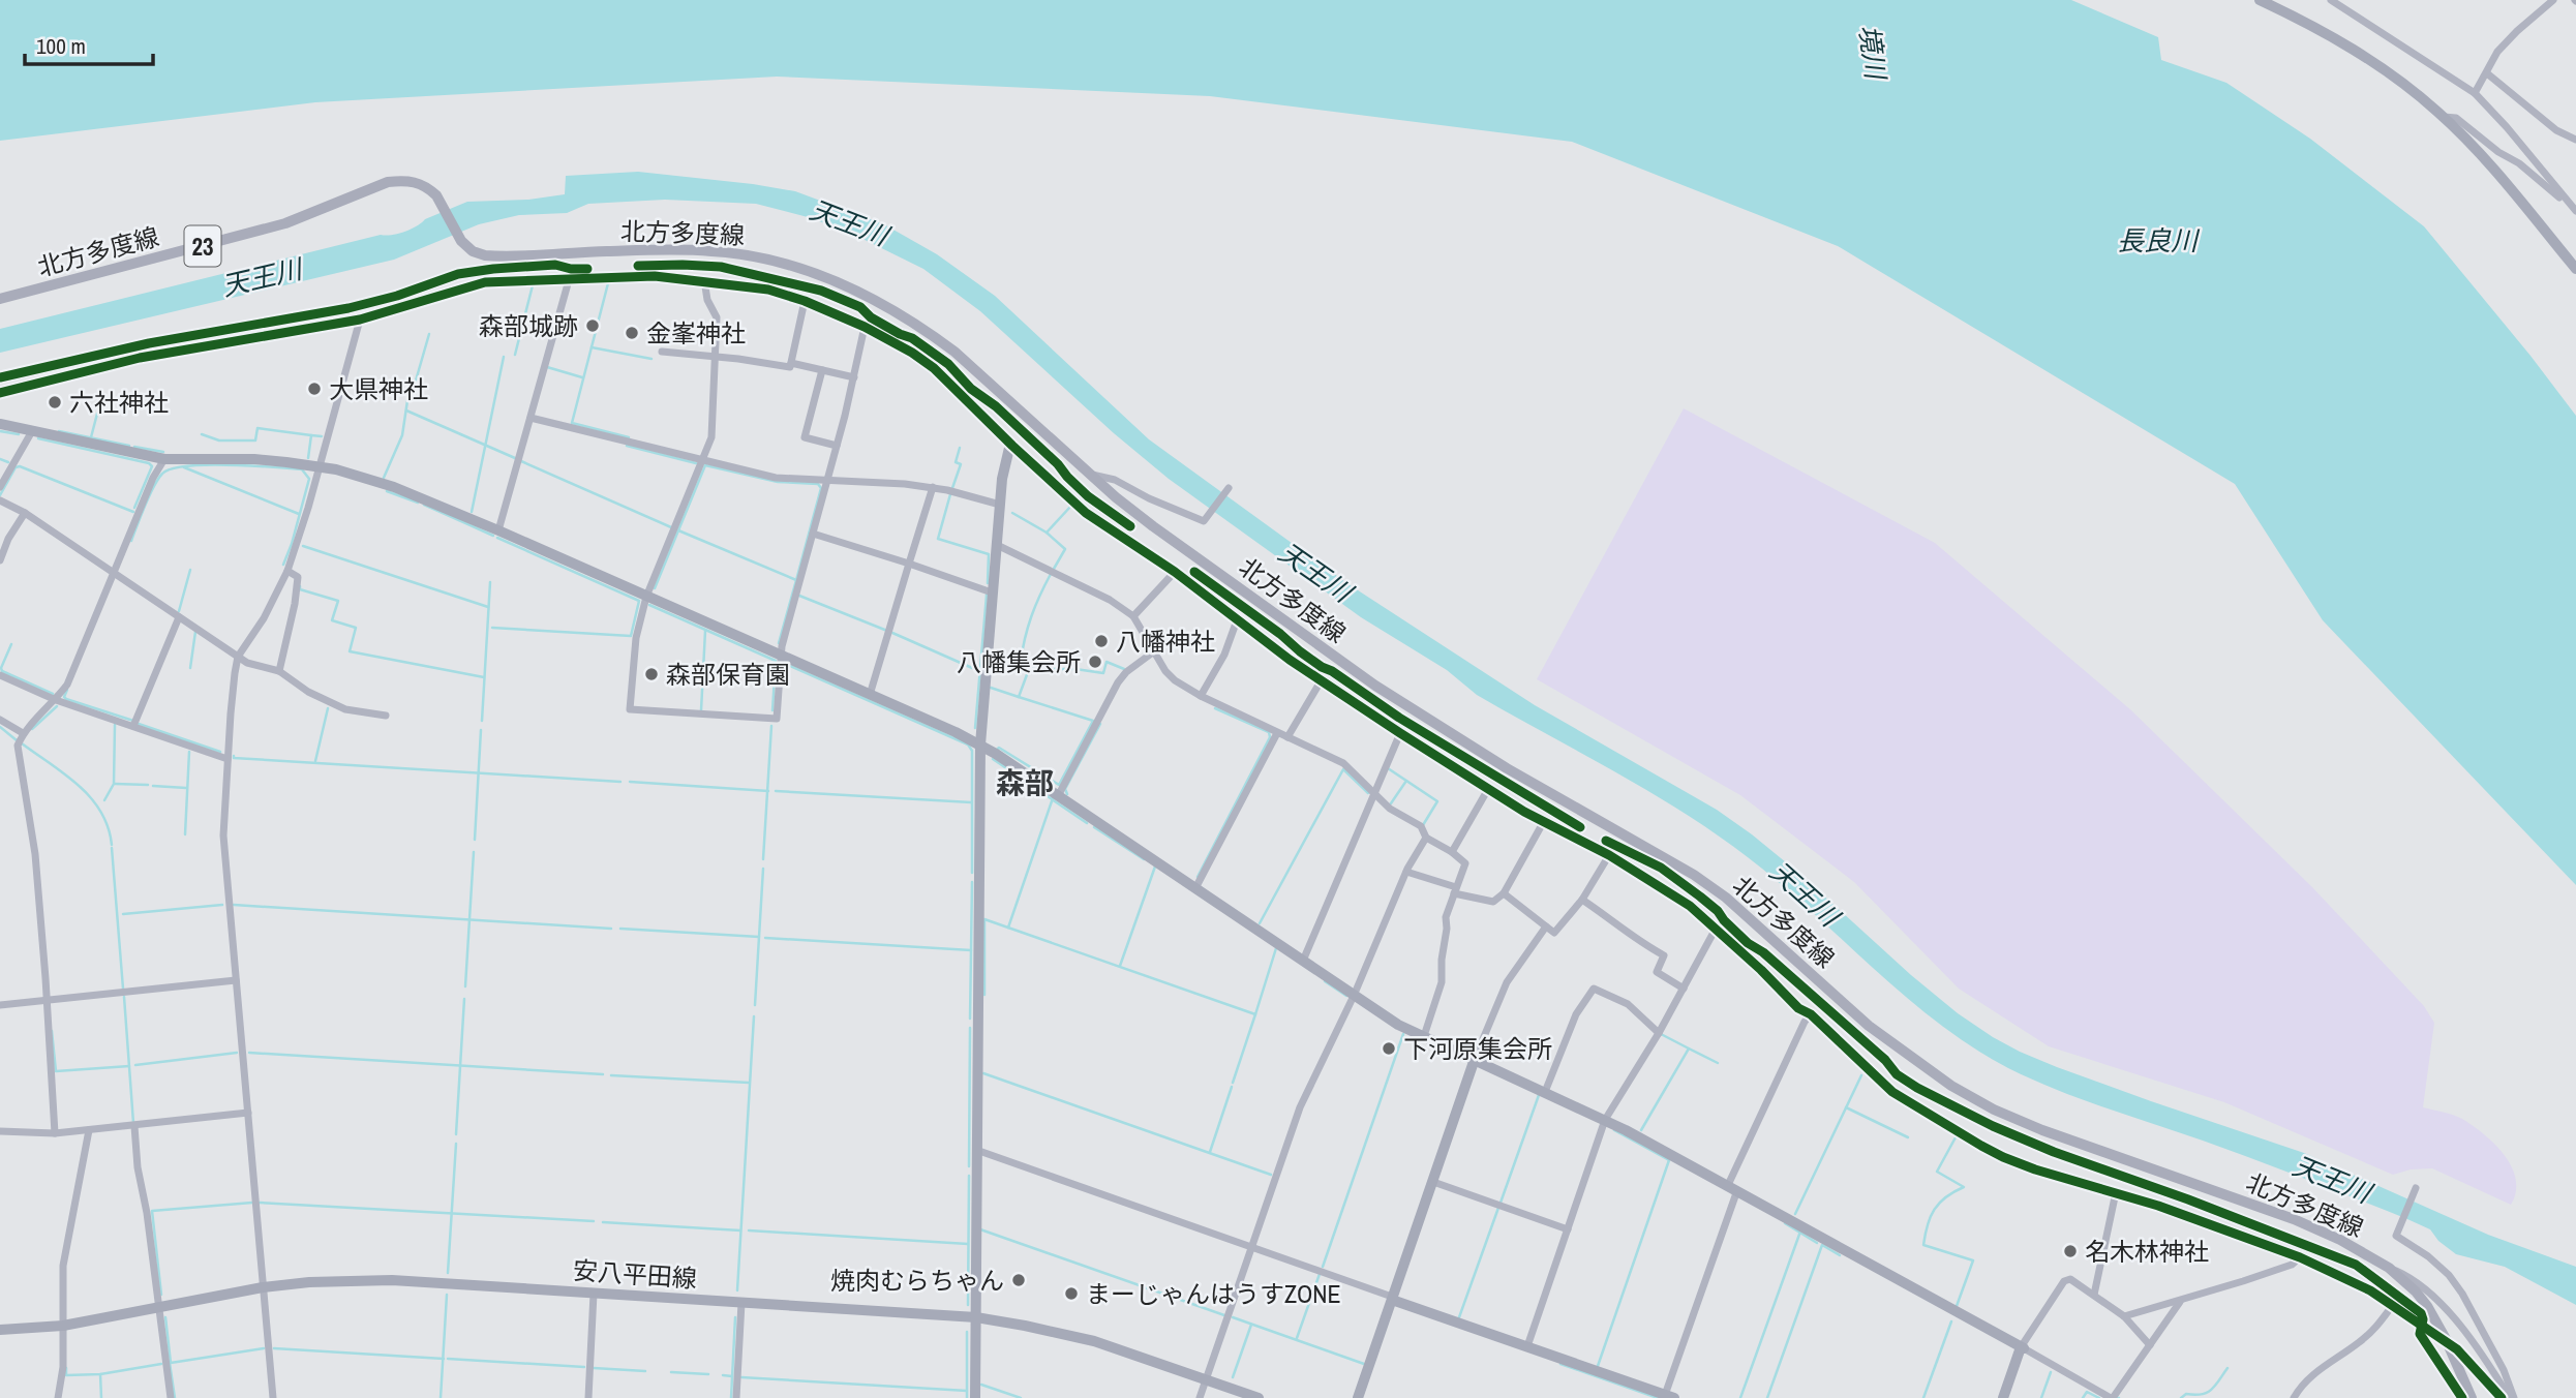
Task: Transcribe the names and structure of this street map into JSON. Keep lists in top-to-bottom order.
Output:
{
  "streets": {
    "main road": ["北方多度線", "23"],
    "street": ["安八平田線"]
  },
  "districts": ["森部"],
  "water": ["境川", "天王川", "長良川"],
  "places": [
    "森部城跡",
    "金峯神社",
    "大県神社",
    "六社神社",
    "八幡神社",
    "八幡集会所",
    "森部保育園",
    "下河原集会所",
    "名木林神社",
    "焼肉むらちゃん",
    "まーじゃんはうすZONE"
  ],
  "scale_bar": "100 m"
}
